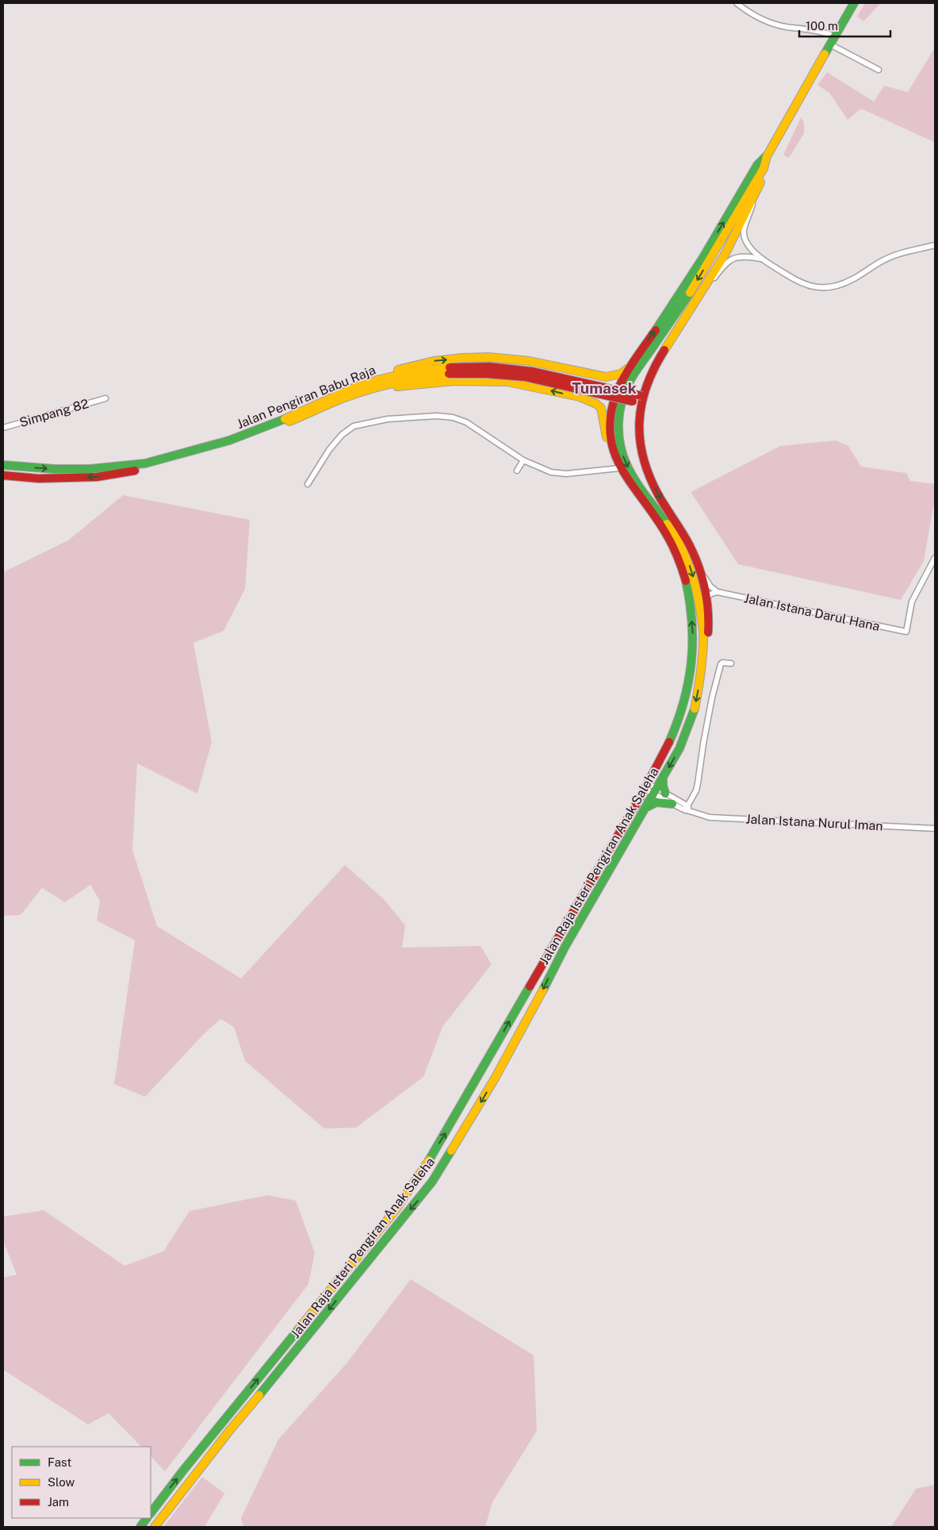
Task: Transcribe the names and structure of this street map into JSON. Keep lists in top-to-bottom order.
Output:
{
  "streets": {
    "main road": ["Jalan Pengiran Babu Raja", "Jalan Raja Isteri Pengiran Anak Saleha"],
    "street": ["Simpang 82", "Jalan Istana Darul Hana", "Jalan Istana Nurul Iman"]
  },
  "crossings": [
    ["Jalan Istana Nurul Iman", "Jalan Raja Isteri Pengiran Anak Saleha"]
  ],
  "districts": ["Tumasek"],
  "legend": ["Fast", "Slow", "Jam"],
  "scale_bar": "100 m"
}
